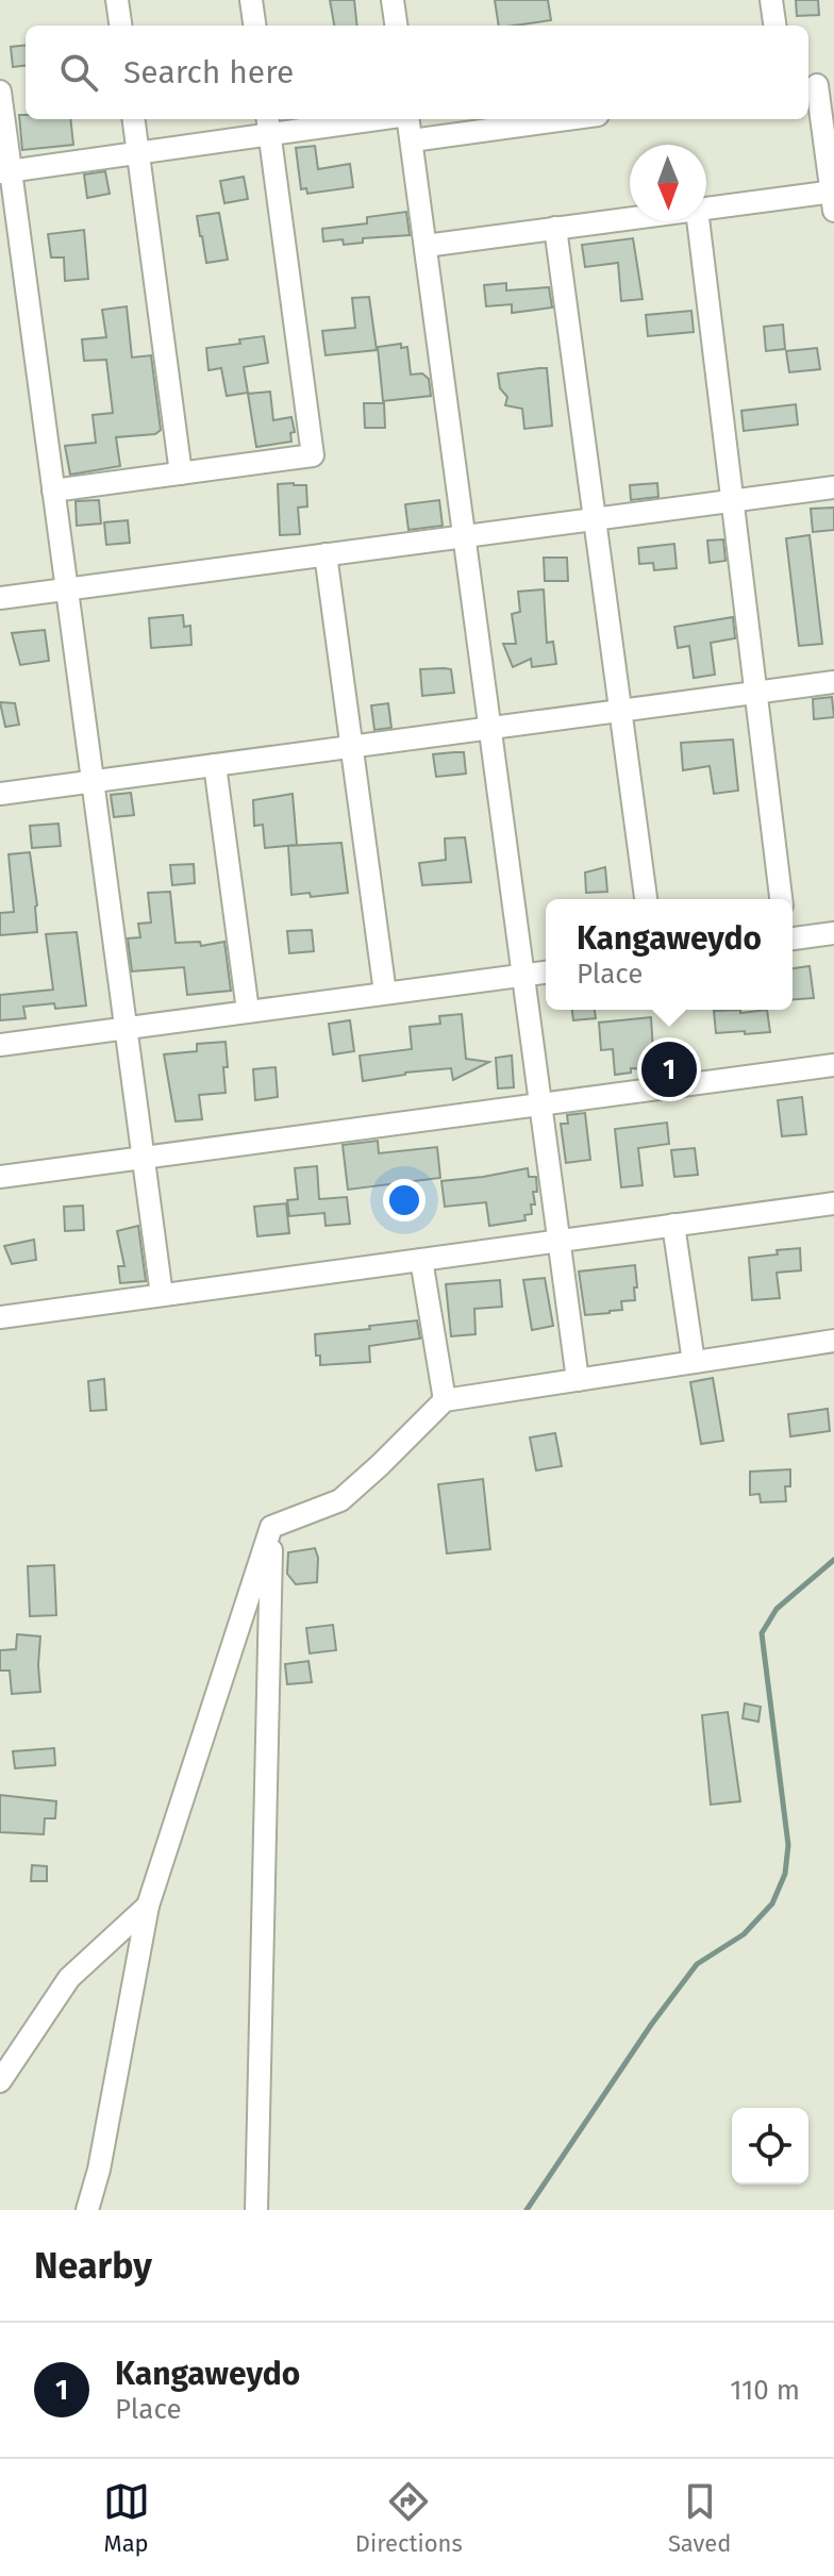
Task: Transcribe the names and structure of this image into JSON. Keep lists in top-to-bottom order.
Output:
{
  "north": "bottom",
  "page": {
    "search": "Search here",
    "popup": ["Kangaweydo", "Place"],
    "pins": "1",
    "heading": "Nearby",
    "list": [
      {
        "mark": "1",
        "name": "Kangaweydo",
        "note": "Place",
        "value": "110 m"
      }
    ],
    "nav": ["Map", "Directions", "Saved"]
  }
}
